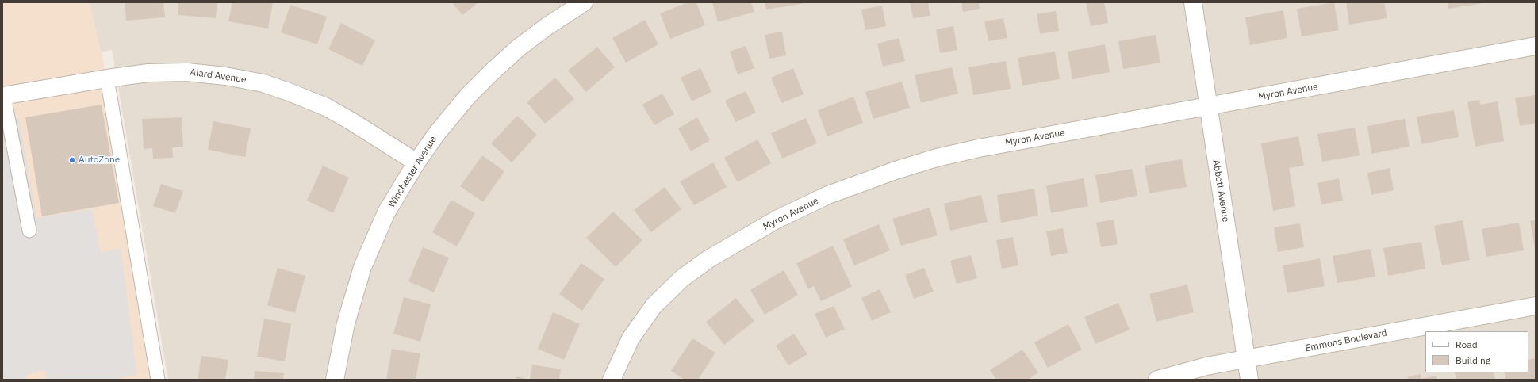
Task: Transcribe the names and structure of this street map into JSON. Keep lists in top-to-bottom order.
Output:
{
  "streets": {
    "street": [
      "Alard Avenue",
      "Myron Avenue",
      "Winchester Avenue",
      "Abbott Avenue",
      "Emmons Boulevard"
    ]
  },
  "crossings": [
    ["Alard Avenue", "Winchester Avenue"],
    ["Myron Avenue", "Abbott Avenue"],
    ["Abbott Avenue", "Emmons Boulevard"]
  ],
  "places": ["AutoZone"],
  "legend": ["Road", "Building"]
}
